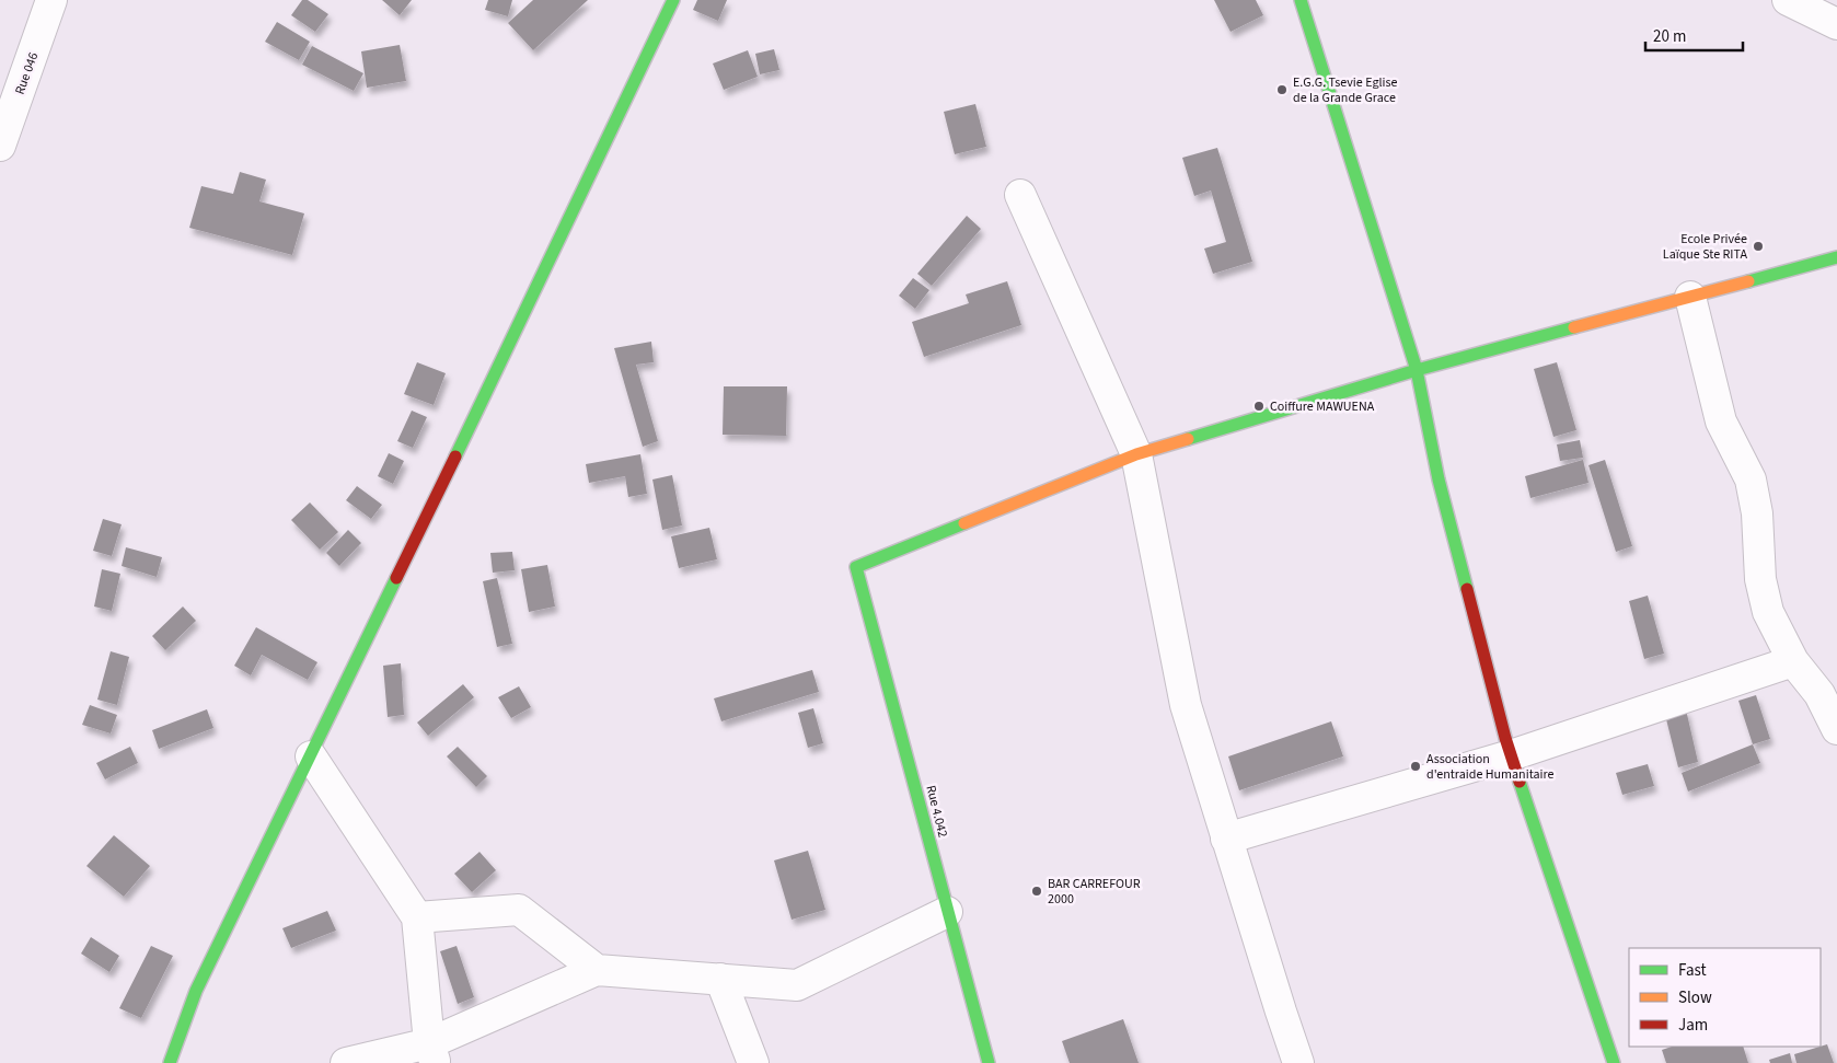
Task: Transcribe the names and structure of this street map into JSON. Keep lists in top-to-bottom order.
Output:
{
  "streets": {
    "street": ["Rue 046", "Rue 4.042"]
  },
  "places": [
    "E.G.G. Tsevie Eglise de la Grande Grace",
    "Ecole Privée Laïque Ste RITA",
    "Coiffure MAWUENA",
    "Association d'entraide Humanitaire",
    "BAR CARREFOUR 2000"
  ],
  "legend": ["Fast", "Slow", "Jam"],
  "scale_bar": "20 m"
}
